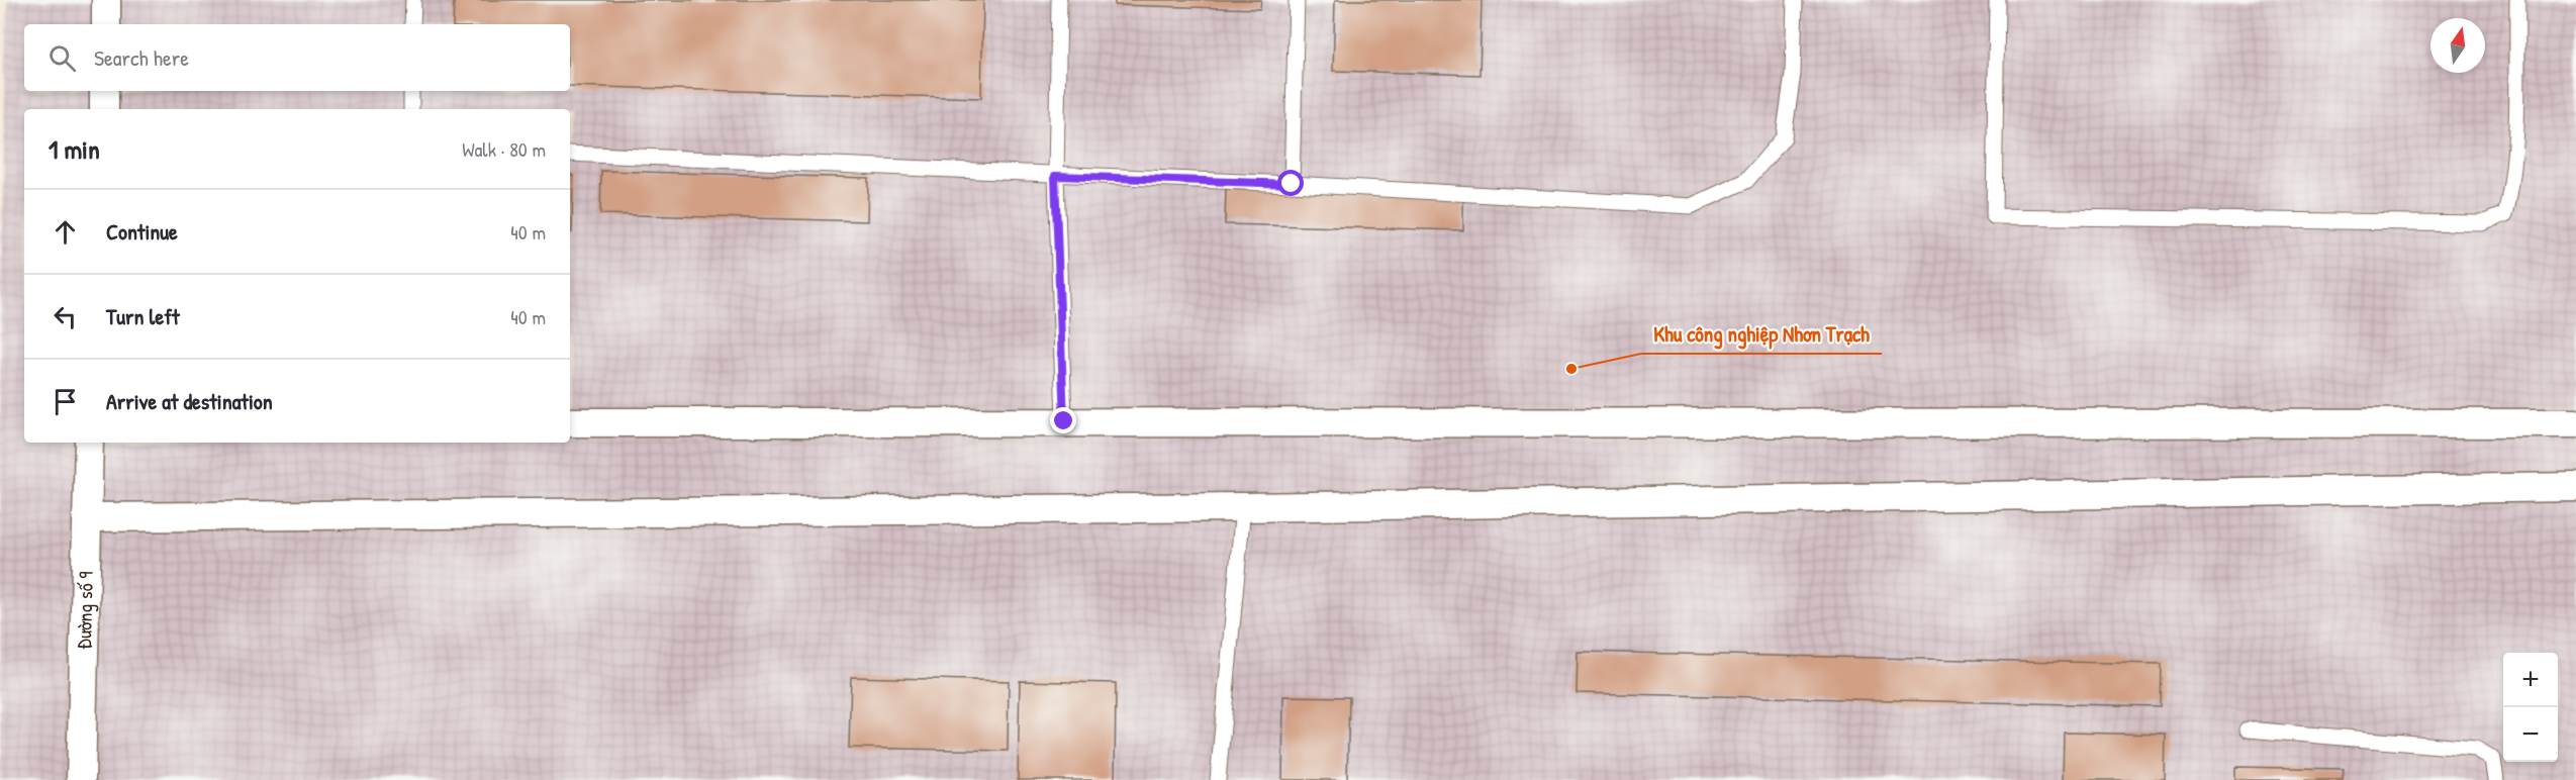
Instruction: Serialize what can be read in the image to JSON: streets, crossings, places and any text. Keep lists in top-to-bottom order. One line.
{"streets":{"street":["Đường số 9"]},"places":["Khu công nghiệp Nhơn Trạch"],"north":"top","page":{"search":"Search here","heading":["1 min","Walk · 80 m"],"list":[["Continue","40 m"],["Turn left","40 m"],"Arrive at destination"],"map_buttons":["+","−"]}}
